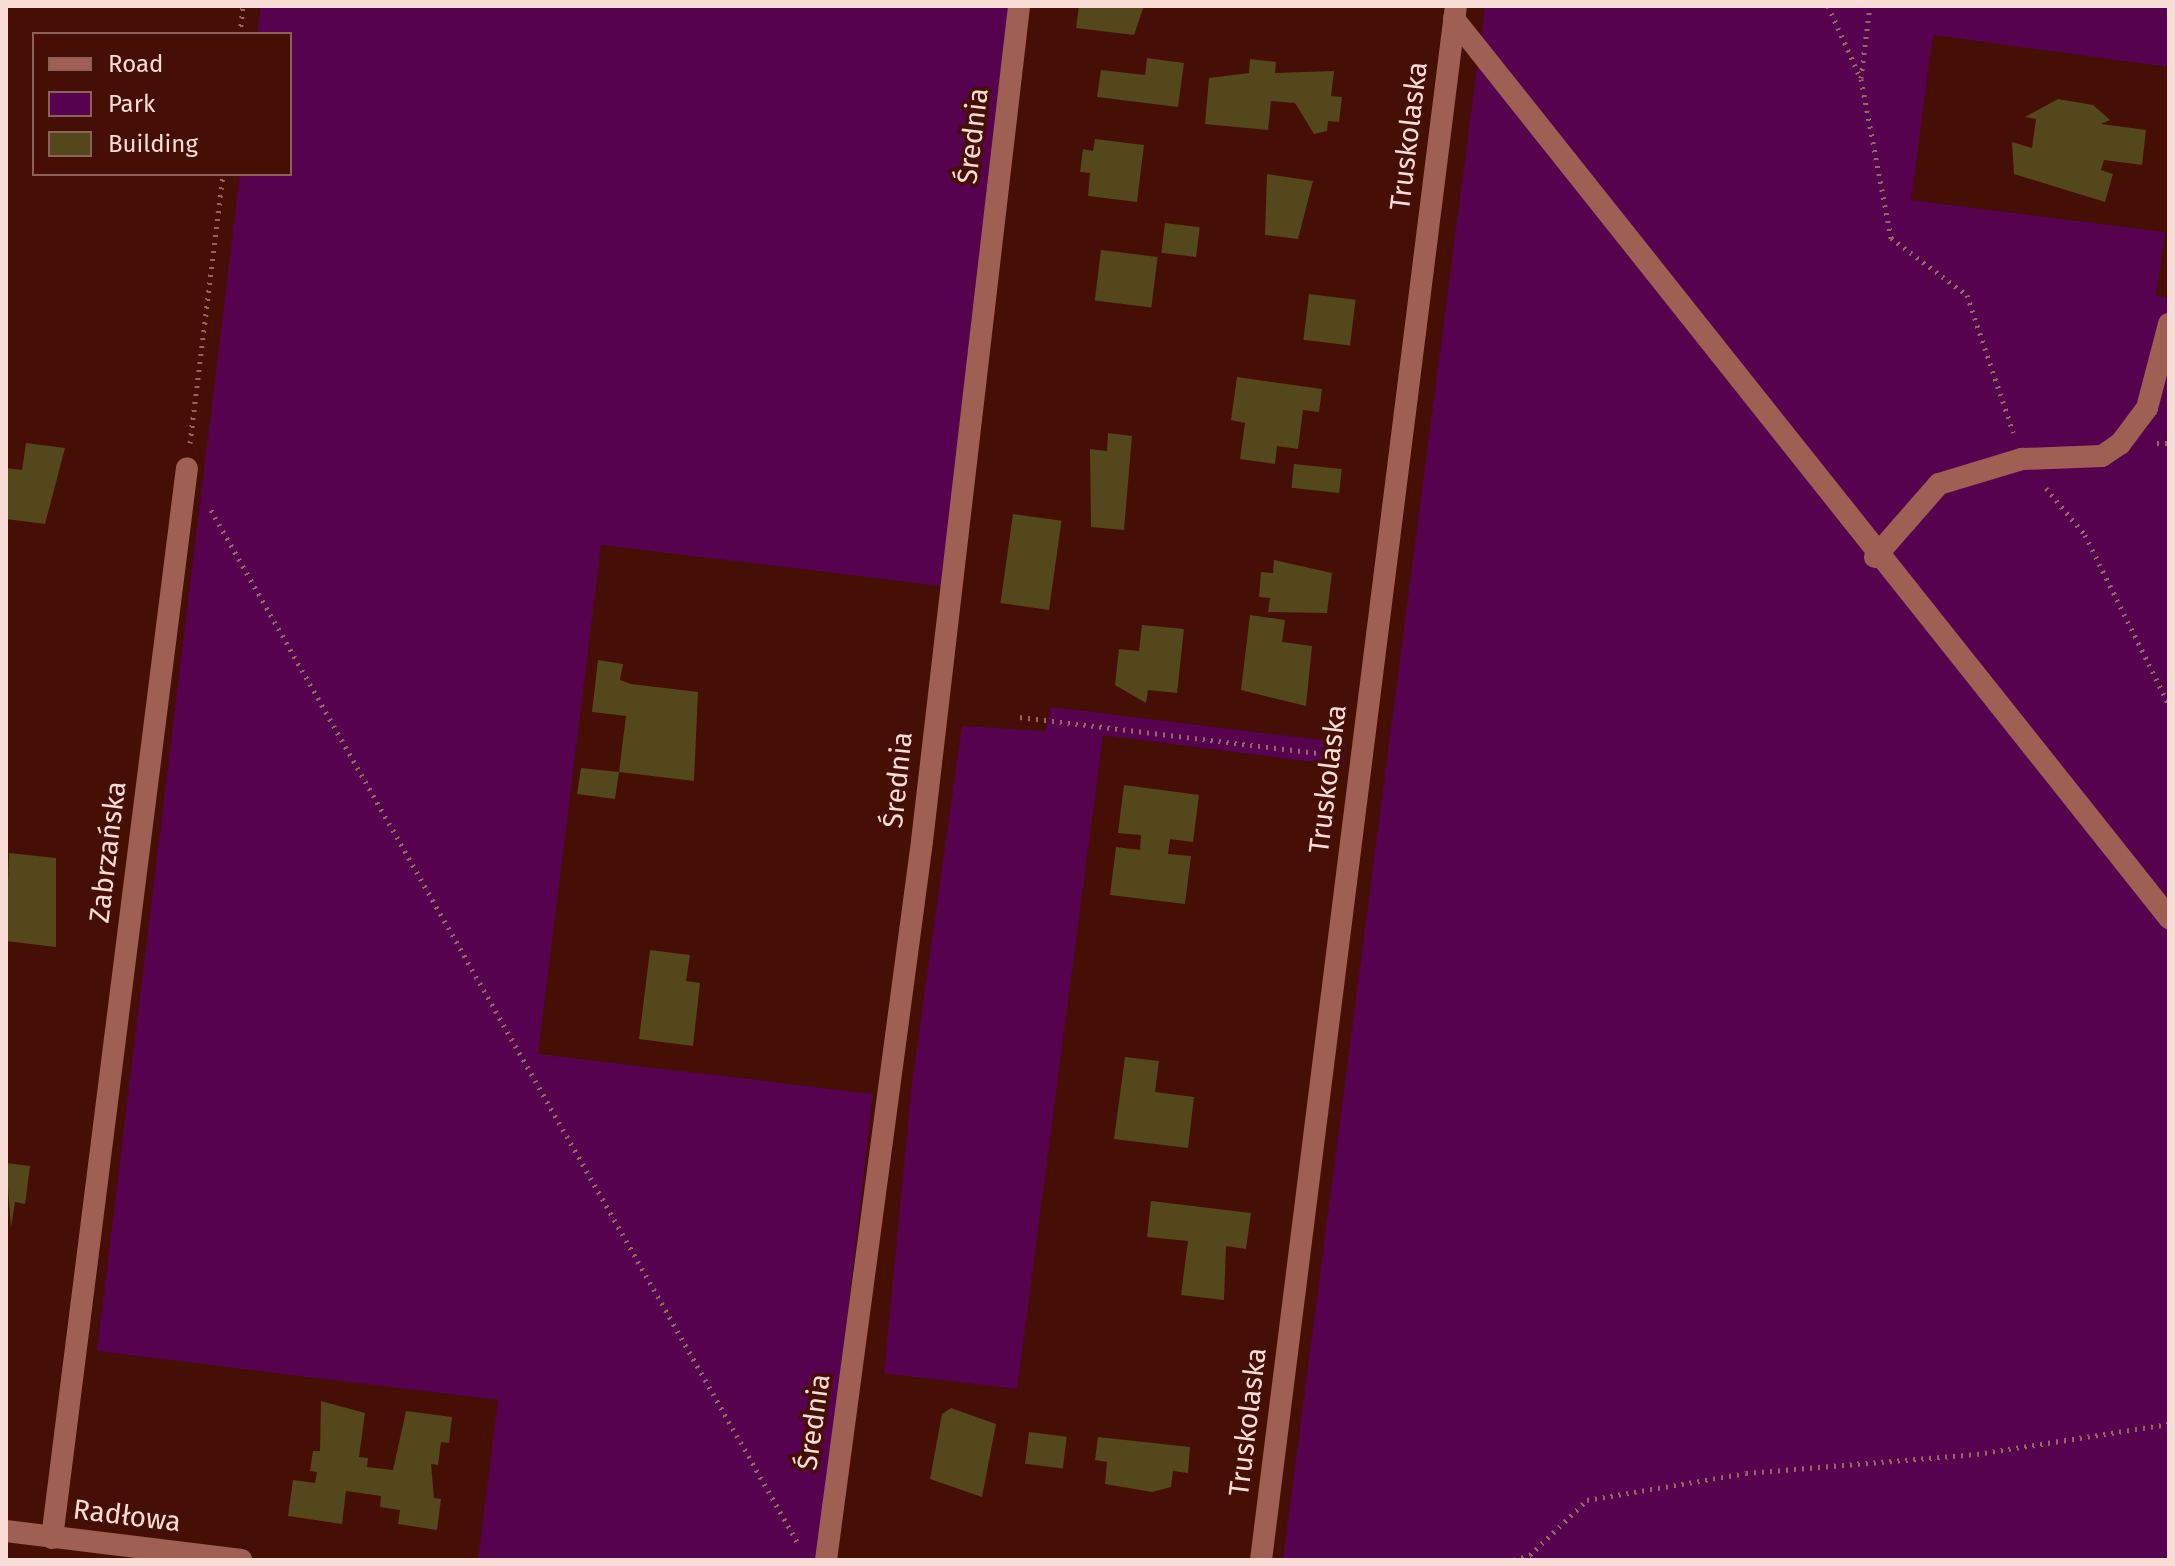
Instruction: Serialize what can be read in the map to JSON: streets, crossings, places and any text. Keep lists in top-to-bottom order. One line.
{"streets":{"street":["Średnia","Truskolaska","Zabrzańska","Radłowa"]},"crossings":[["Zabrzańska","Radłowa"]],"legend":["Road","Park","Building"]}
